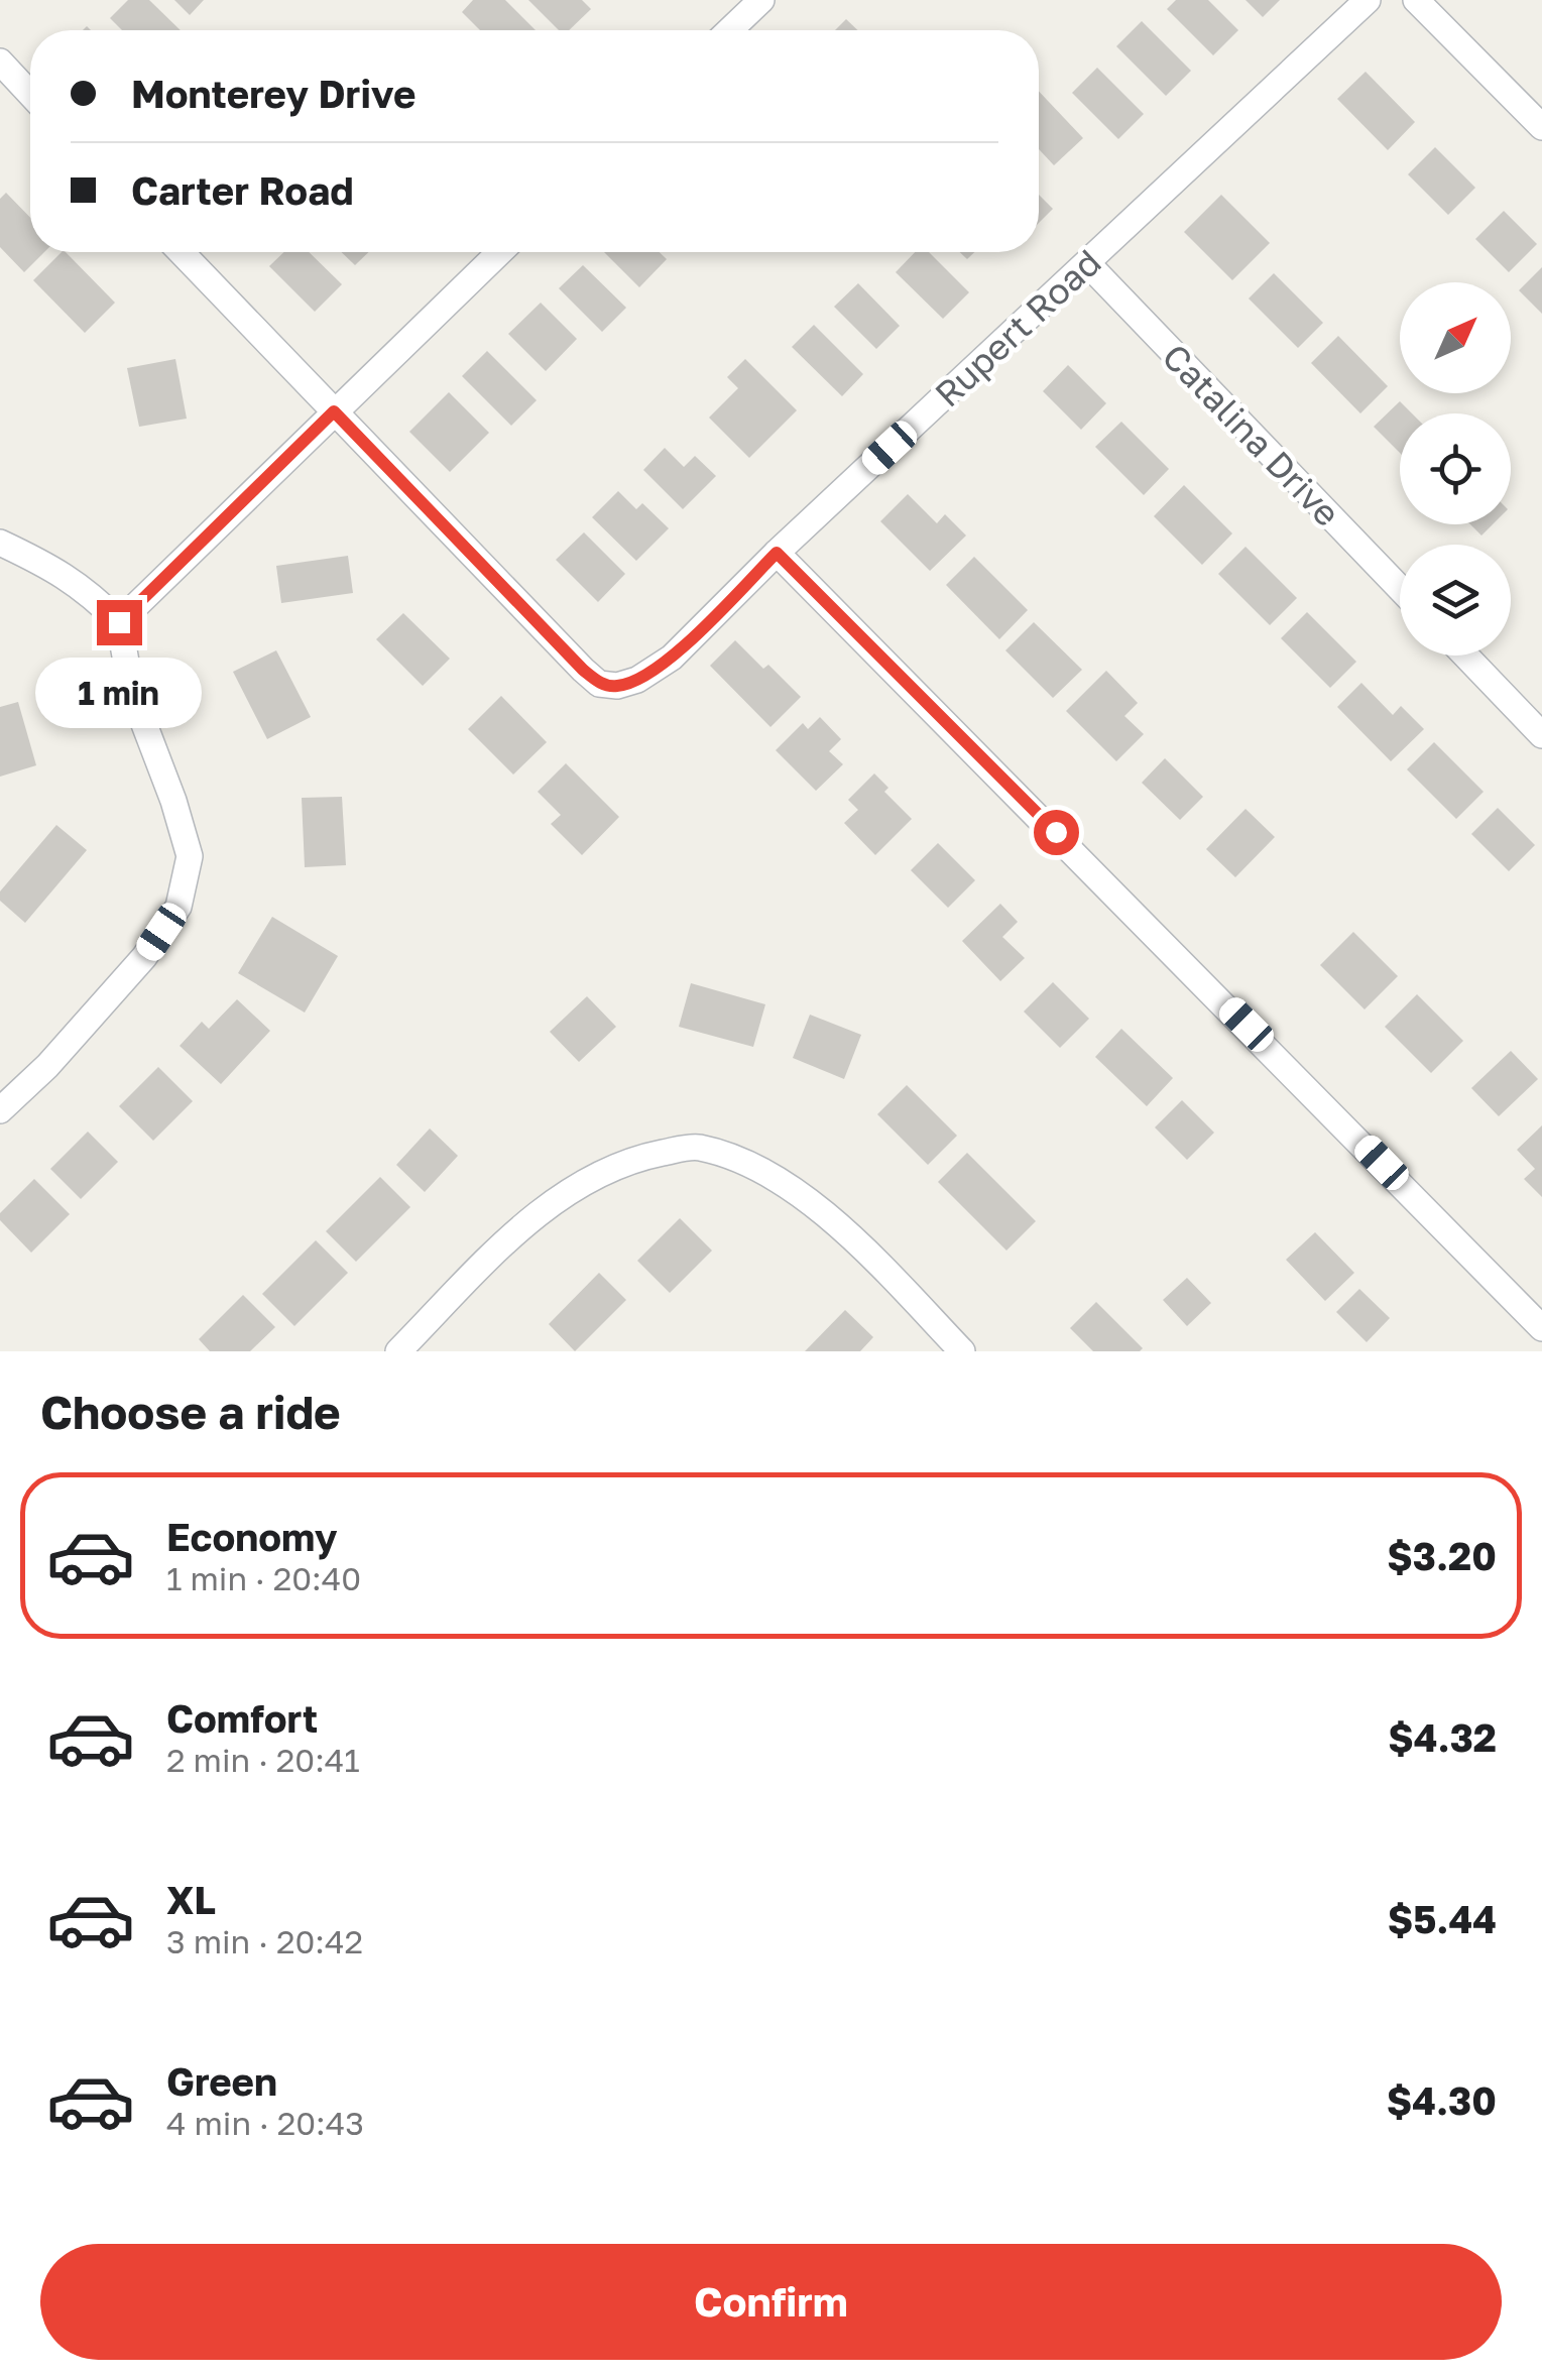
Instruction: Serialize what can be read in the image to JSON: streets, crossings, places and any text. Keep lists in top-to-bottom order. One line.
{"streets":{"street":["Rupert Road","Catalina Drive"]},"crossings":[["Rupert Road","Catalina Drive"]],"north":"top right","page":{"banner":["Monterey Drive","Carter Road"],"bubble":"1 min","heading":"Choose a ride","list":[{"name":"Economy","note":"1 min · 20:40","value":"$3.20"},{"name":"Comfort","note":"2 min · 20:41","value":"$4.32"},{"name":"XL","note":"3 min · 20:42","value":"$5.44"},{"name":"Green","note":"4 min · 20:43","value":"$4.30"}],"buttons":"Confirm"}}
